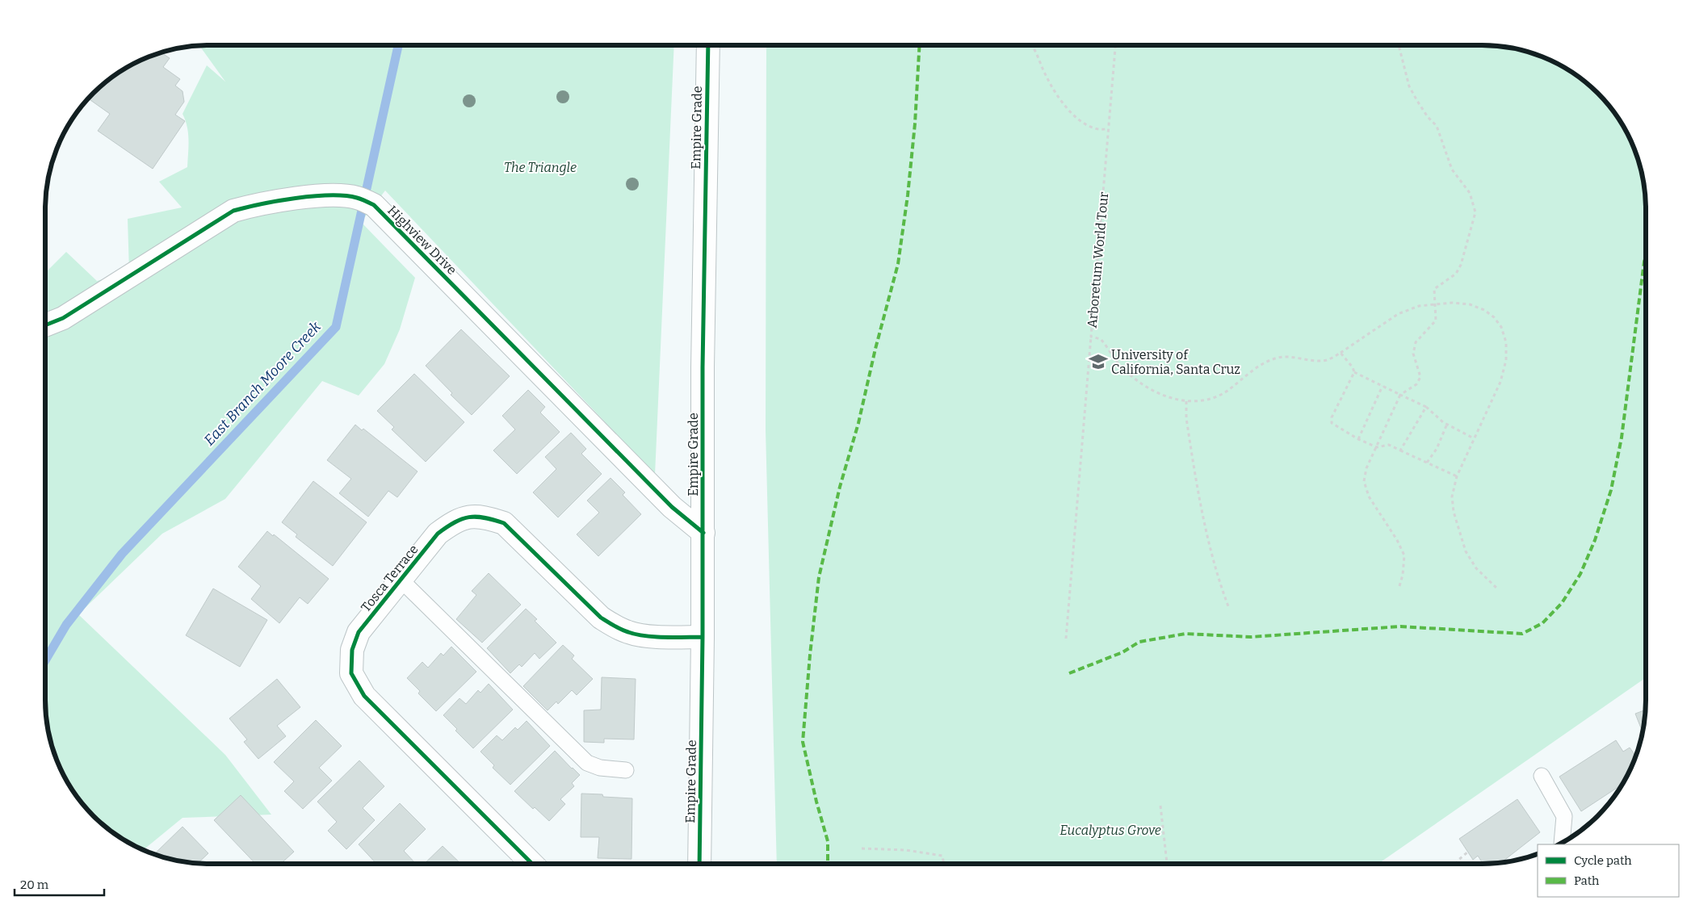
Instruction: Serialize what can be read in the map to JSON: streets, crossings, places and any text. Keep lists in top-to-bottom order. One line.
{"streets":{"street":["Empire Grade","Highview Drive","Tosca Terrace"],"path":["Arboretum World Tour"]},"crossings":[["Empire Grade","Highview Drive"],["Empire Grade","Tosca Terrace"]],"water":["East Branch Moore Creek"],"parks":["The Triangle","Eucalyptus Grove"],"places":{"school or university":["University of California, Santa Cruz"]},"legend":["Cycle path","Path"],"scale_bar":"20 m"}
